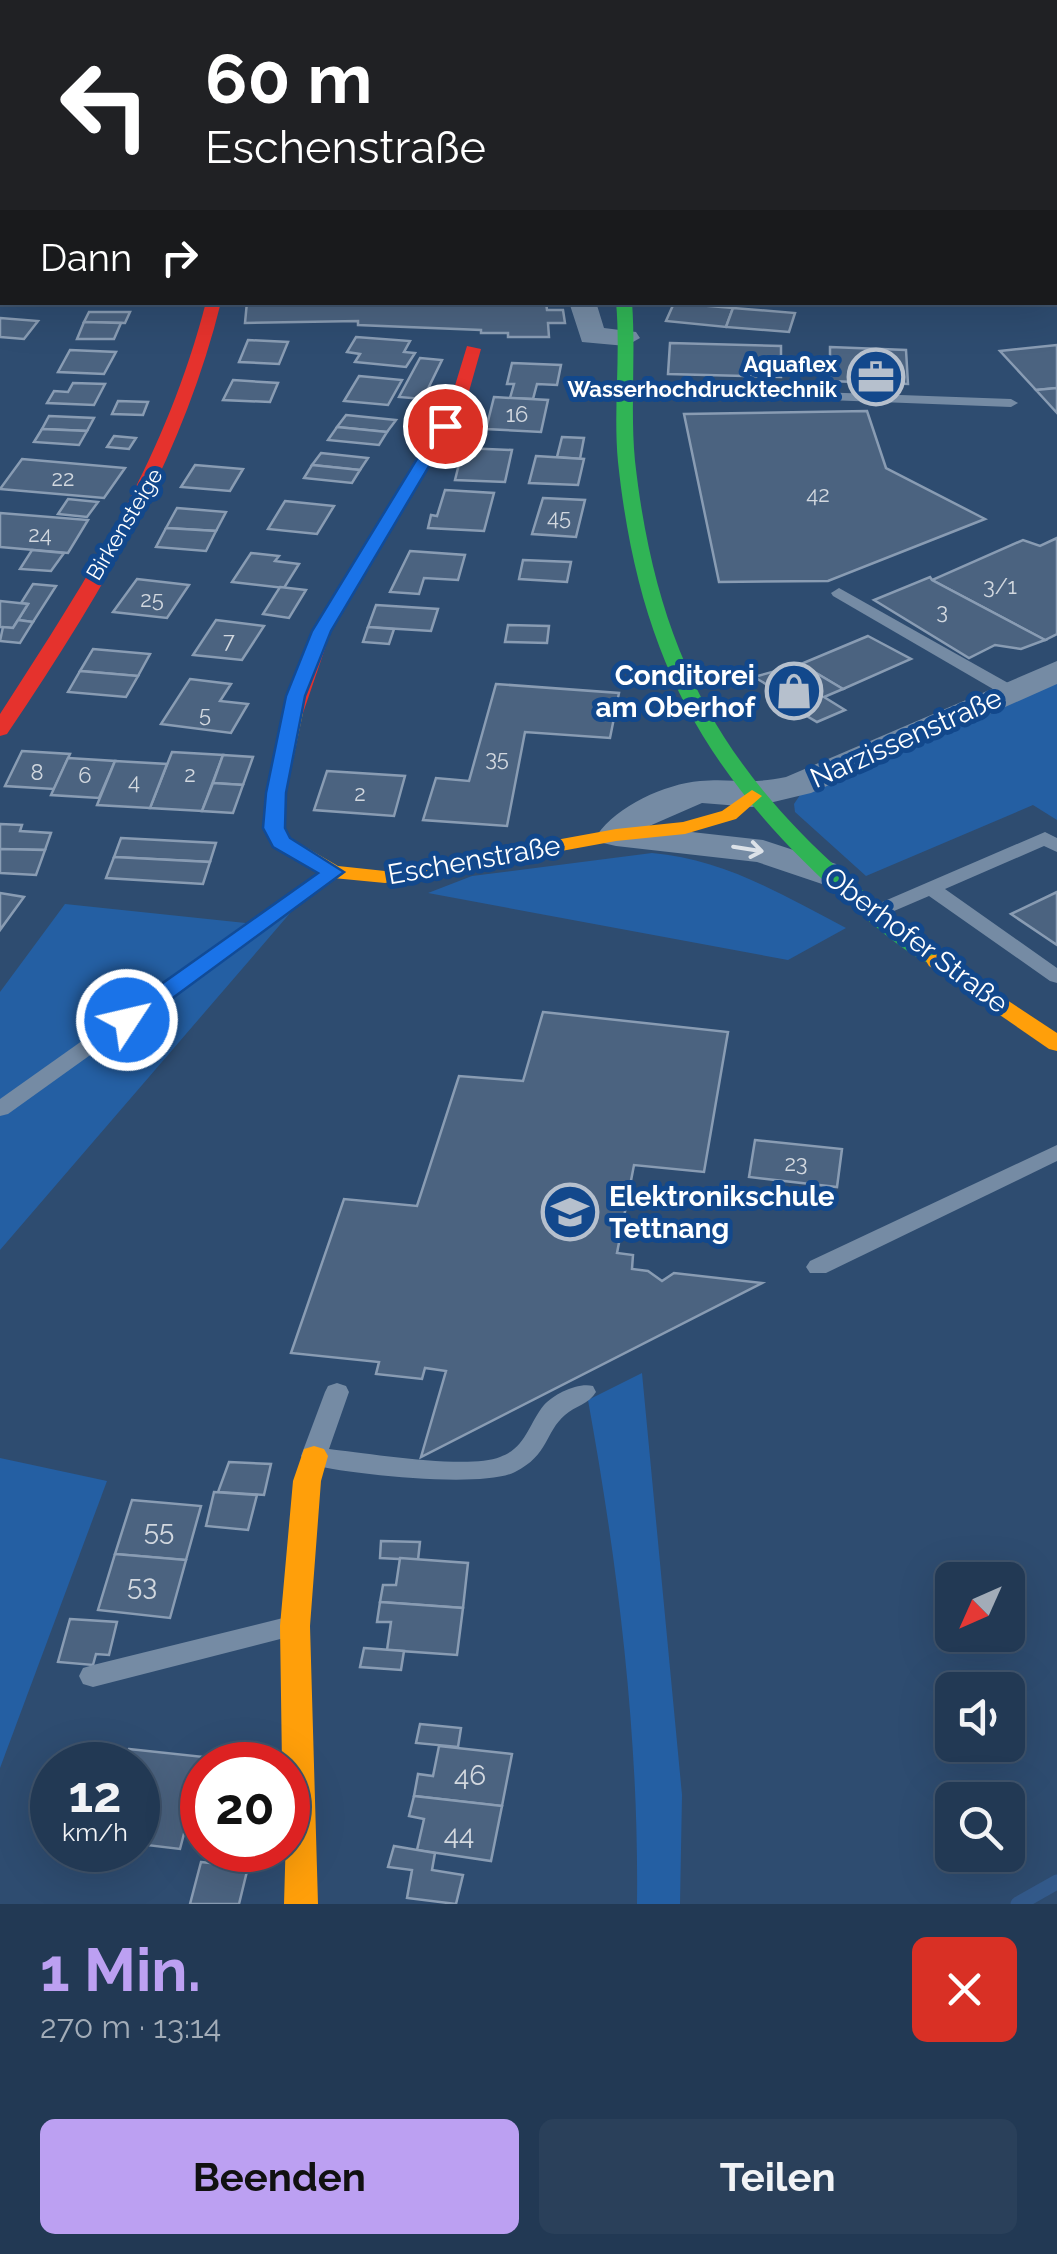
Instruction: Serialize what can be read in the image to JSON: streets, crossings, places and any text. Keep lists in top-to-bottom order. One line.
{"streets":{"street":["Birkensteige","Narzissenstraße","Eschenstraße","Oberhofer Straße"]},"crossings":[["Narzissenstraße","Eschenstraße"],["Narzissenstraße","Oberhofer Straße"],["Eschenstraße","Oberhofer Straße"]],"places":{"office":["Aquaflex Wasserhochdrucktechnik"],"shop":["Conditorei am Oberhof"],"school or university":["Elektronikschule Tettnang"]},"house_numbers":["16","22","42","45","24","3/1","25","3","7","5","35","8","2","6","4","2","23","55","53","46","44"],"north":"bottom left","page":{"turn":["60 m","Eschenstraße"],"then":"Dann","speed":"12 km/h","limit":"20","heading":["1 Min.","270 m · 13:14"],"buttons":["Beenden","Teilen"]}}
